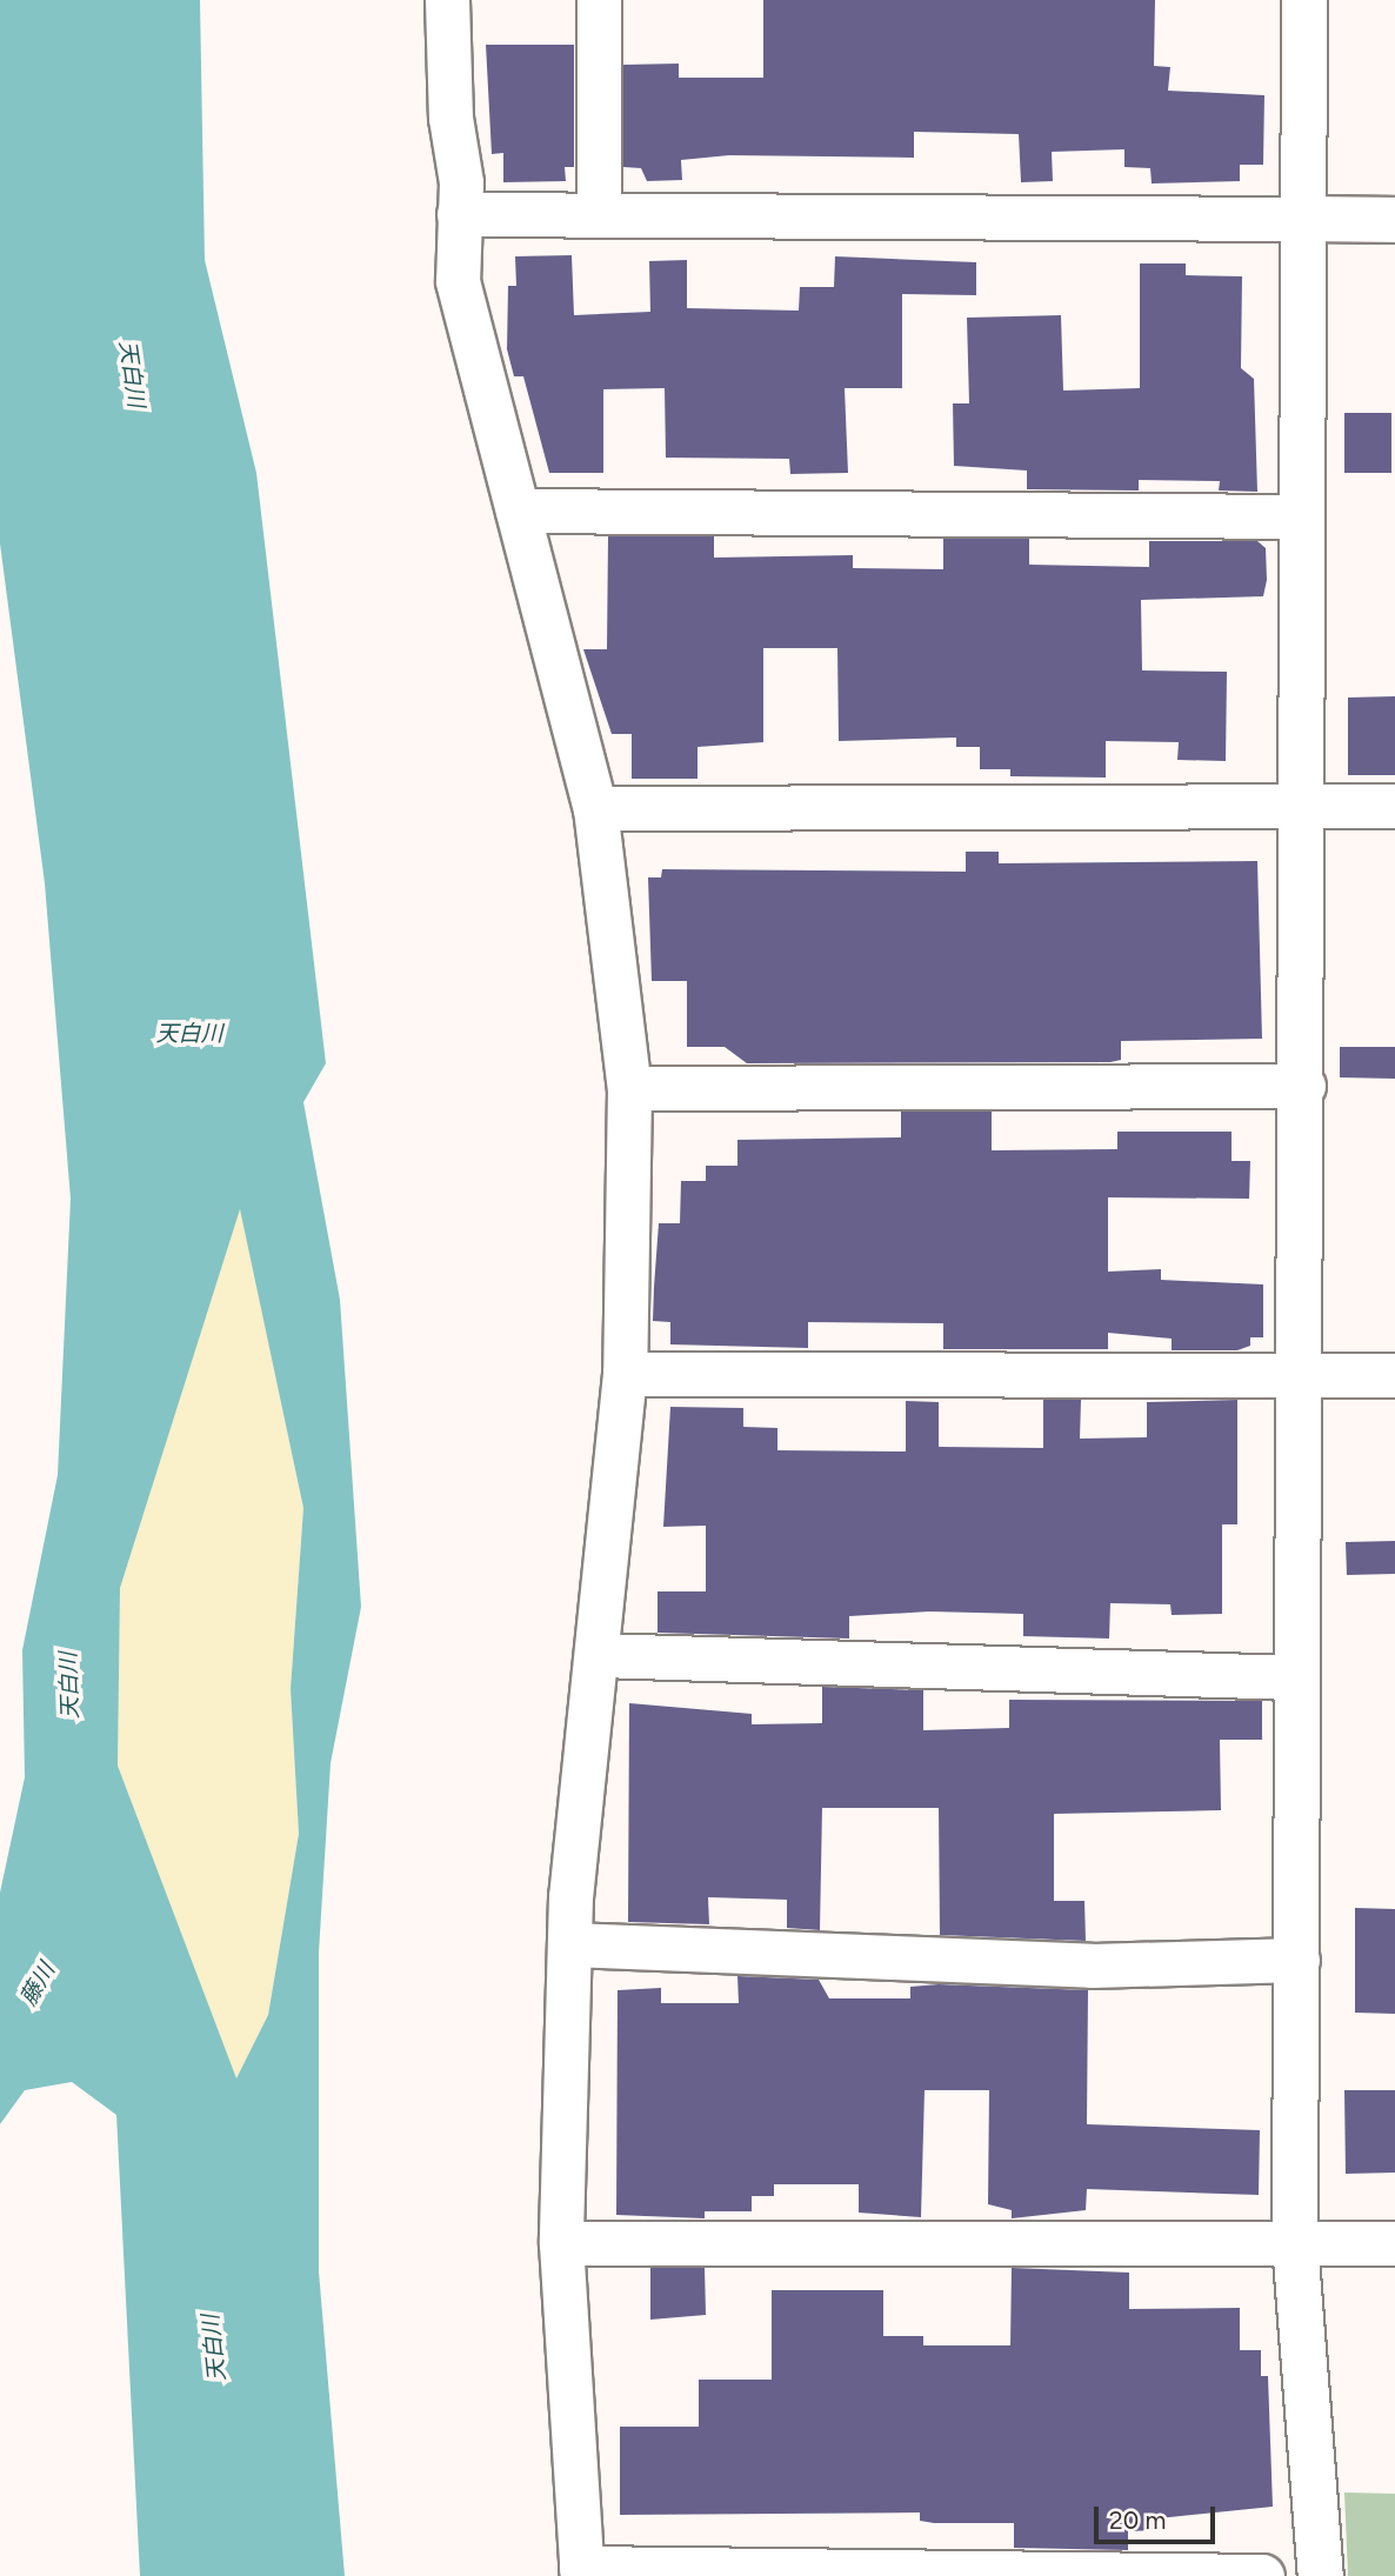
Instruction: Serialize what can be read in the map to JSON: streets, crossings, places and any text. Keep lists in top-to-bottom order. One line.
{"water":["天白川","藤川"],"scale_bar":"20 m"}
